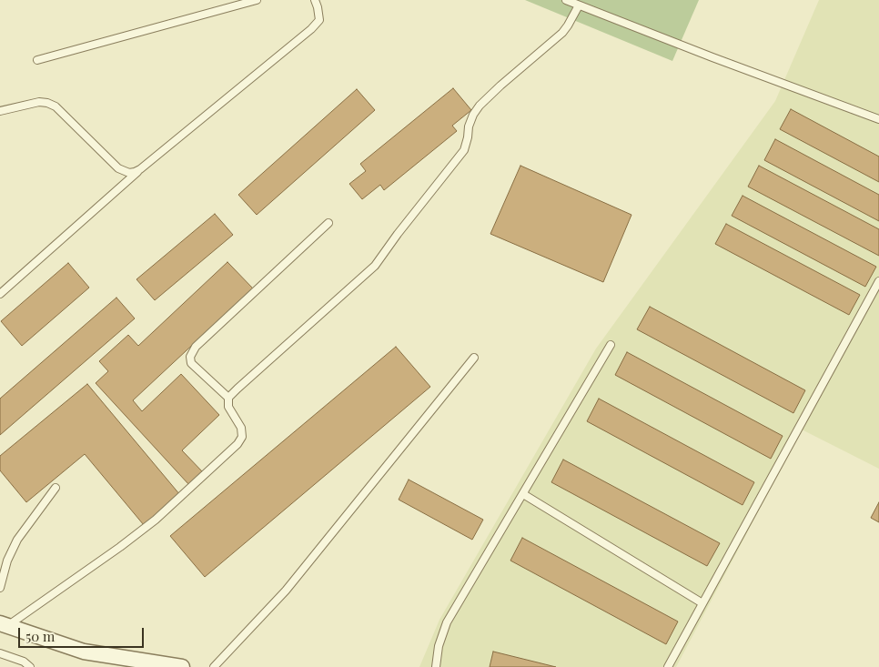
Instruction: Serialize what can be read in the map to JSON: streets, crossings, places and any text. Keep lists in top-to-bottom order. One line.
{"scale_bar":"50 m"}
